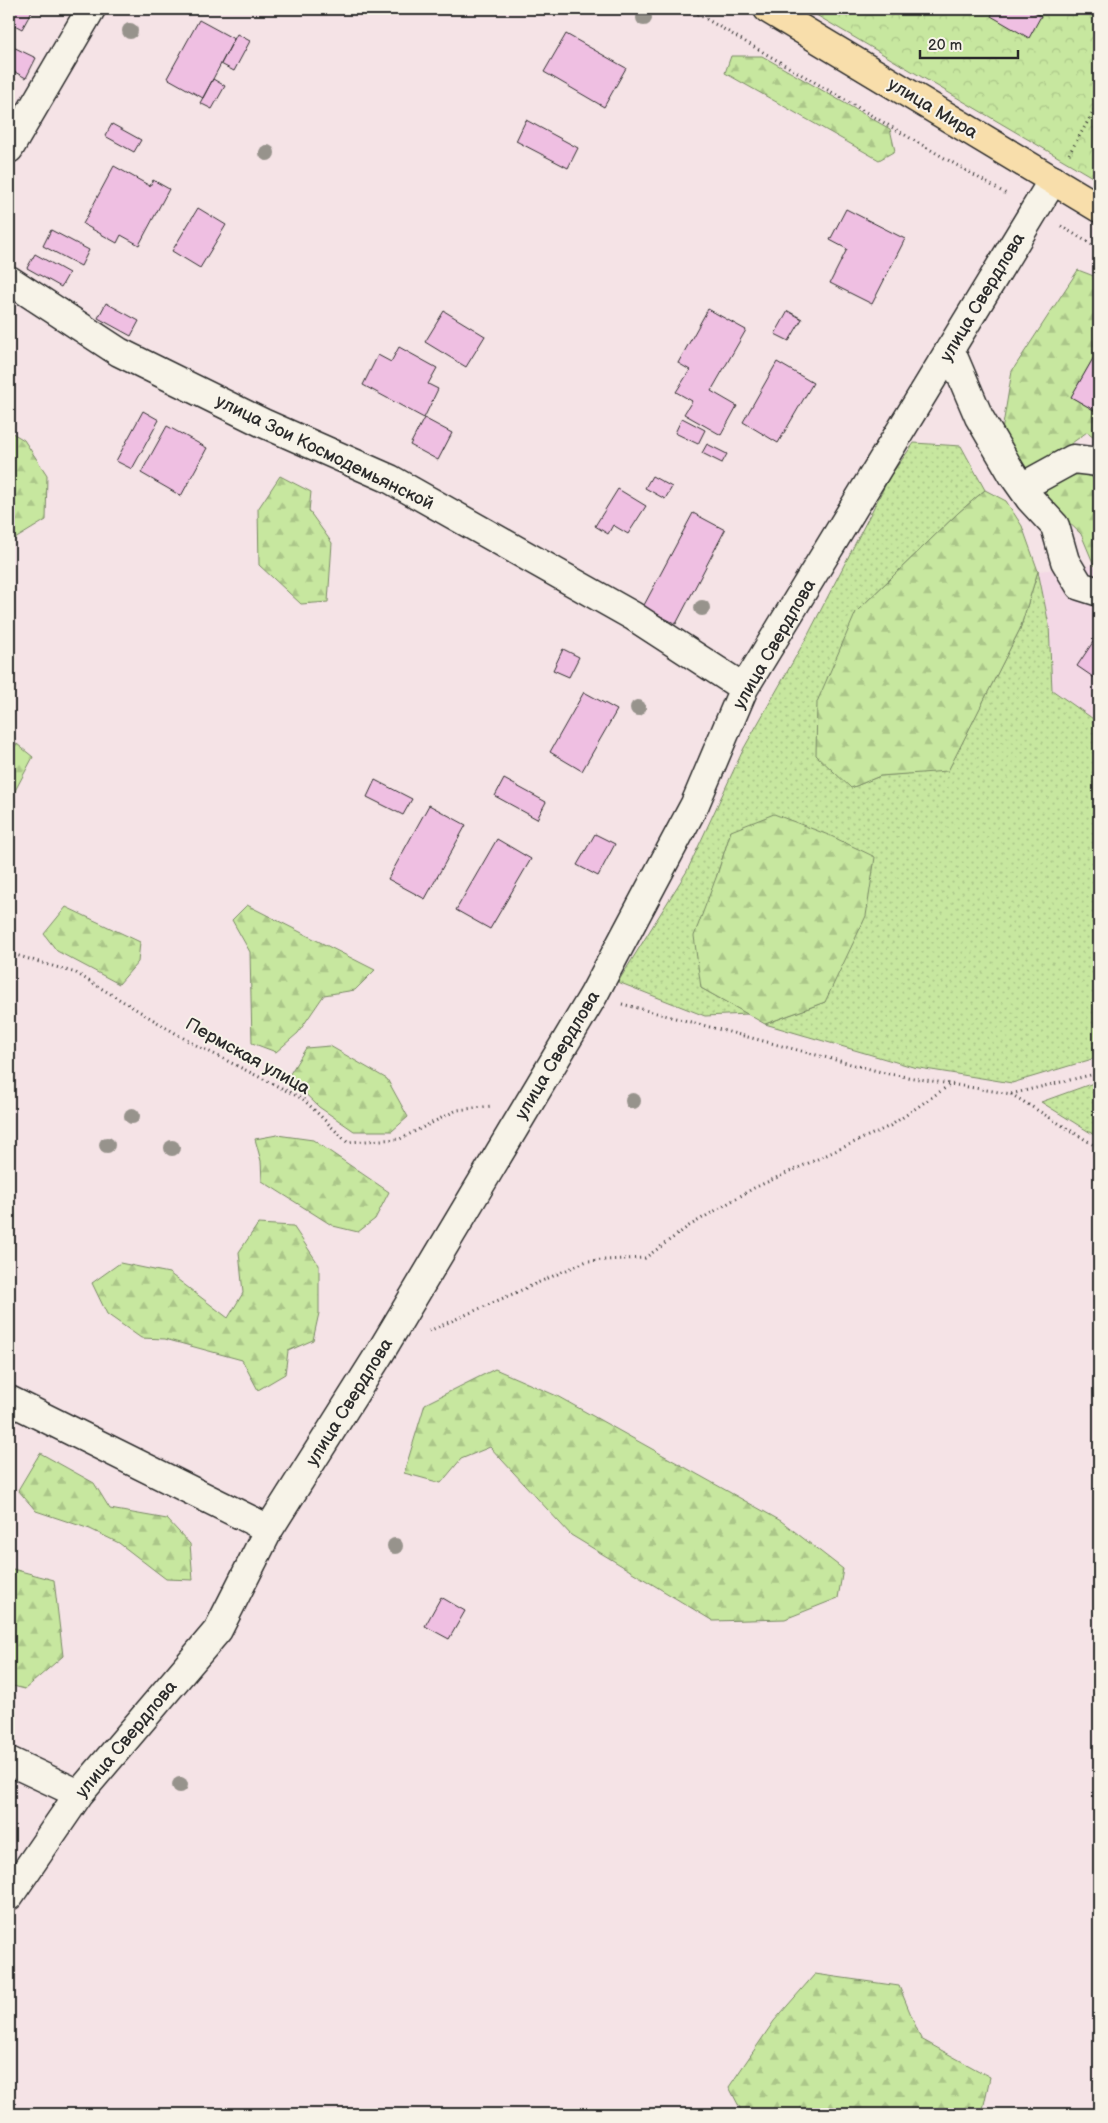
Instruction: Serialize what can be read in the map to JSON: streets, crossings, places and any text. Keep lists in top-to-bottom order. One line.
{"streets":{"highway":["улица Мира"],"street":["улица Свердлова","улица Зои Космодемьянской"],"path":["Пермская улица"]},"crossings":[["улица Мира","улица Свердлова"],["улица Свердлова","улица Зои Космодемьянской"],["улица Свердлова","Пермская улица"]],"scale_bar":"20 m"}
